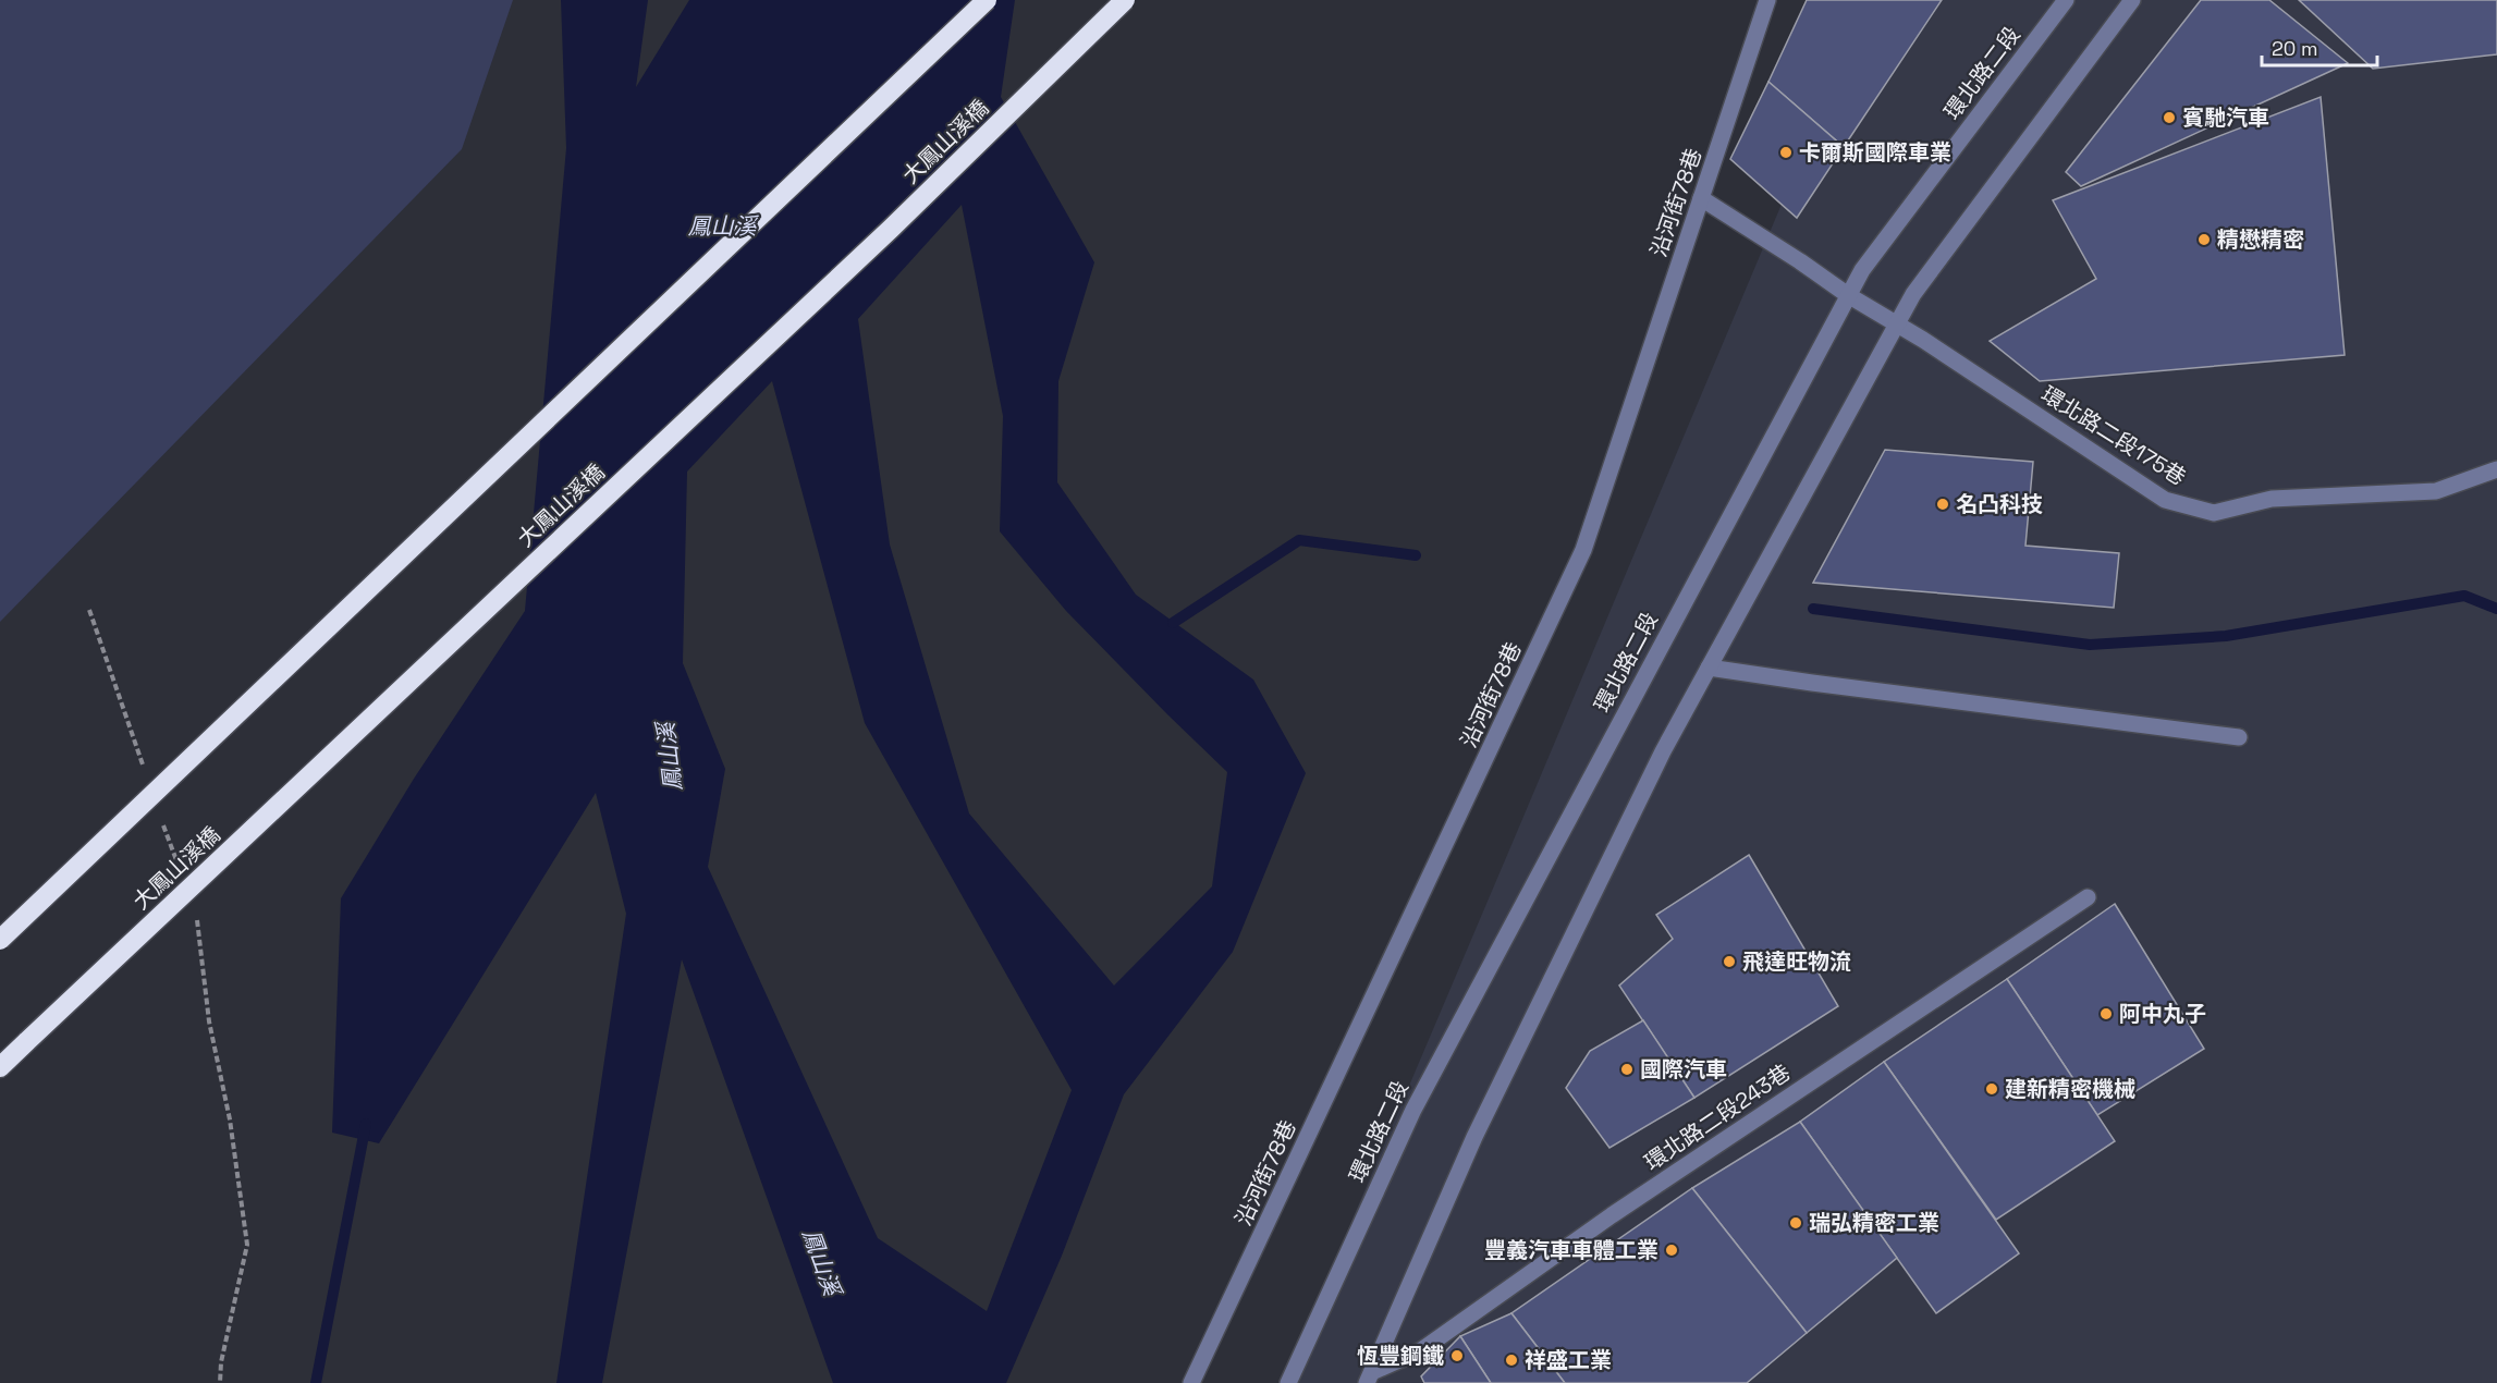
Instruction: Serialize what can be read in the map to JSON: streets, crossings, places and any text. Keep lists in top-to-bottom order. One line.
{"streets":{"highway":["大鳳山溪橋"],"street":["環北路二段","沿河街78巷","環北路二段175巷","環北路二段243巷"]},"crossings":[["環北路二段","環北路二段175巷"],["沿河街78巷","環北路二段175巷"]],"water":["鳳山溪"],"places":["賓馳汽車","卡爾斯國際車業","精懋精密","名凸科技","飛達旺物流","阿中丸子","國際汽車","建新精密機械","瑞弘精密工業","豐義汽車車體工業","恆豐鋼鐵","祥盛工業"],"scale_bar":"20 m"}
